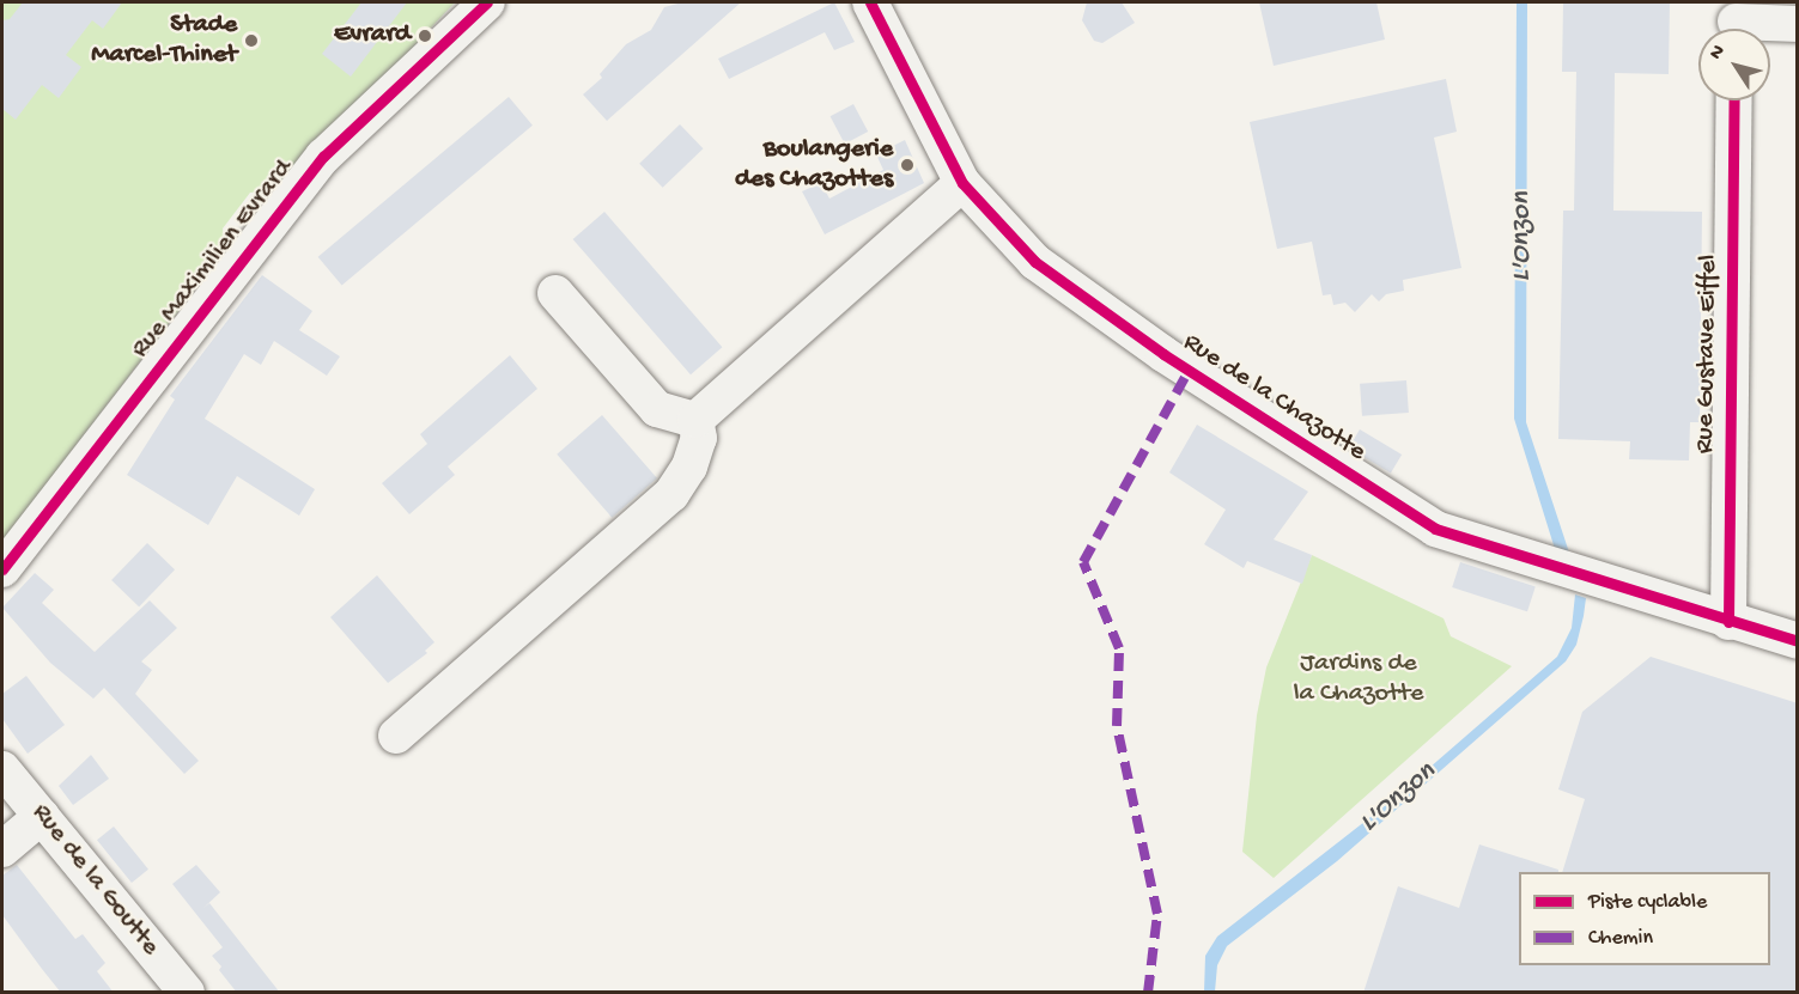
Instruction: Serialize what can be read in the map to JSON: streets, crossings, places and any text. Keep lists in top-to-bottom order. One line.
{"streets":{"street":["Rue Maximilien Evrard","Rue Gustave Eiffel","Rue de la Chazotte","Rue de la Goutte"]},"crossings":[["Rue Gustave Eiffel","Rue de la Chazotte"]],"water":["L'Onzon"],"parks":["Jardins de la Chazotte"],"places":["Evrard","Stade Marcel-Thinet","Boulangerie des Chazottes"],"legend":["Piste cyclable","Chemin"],"north":"top left"}
